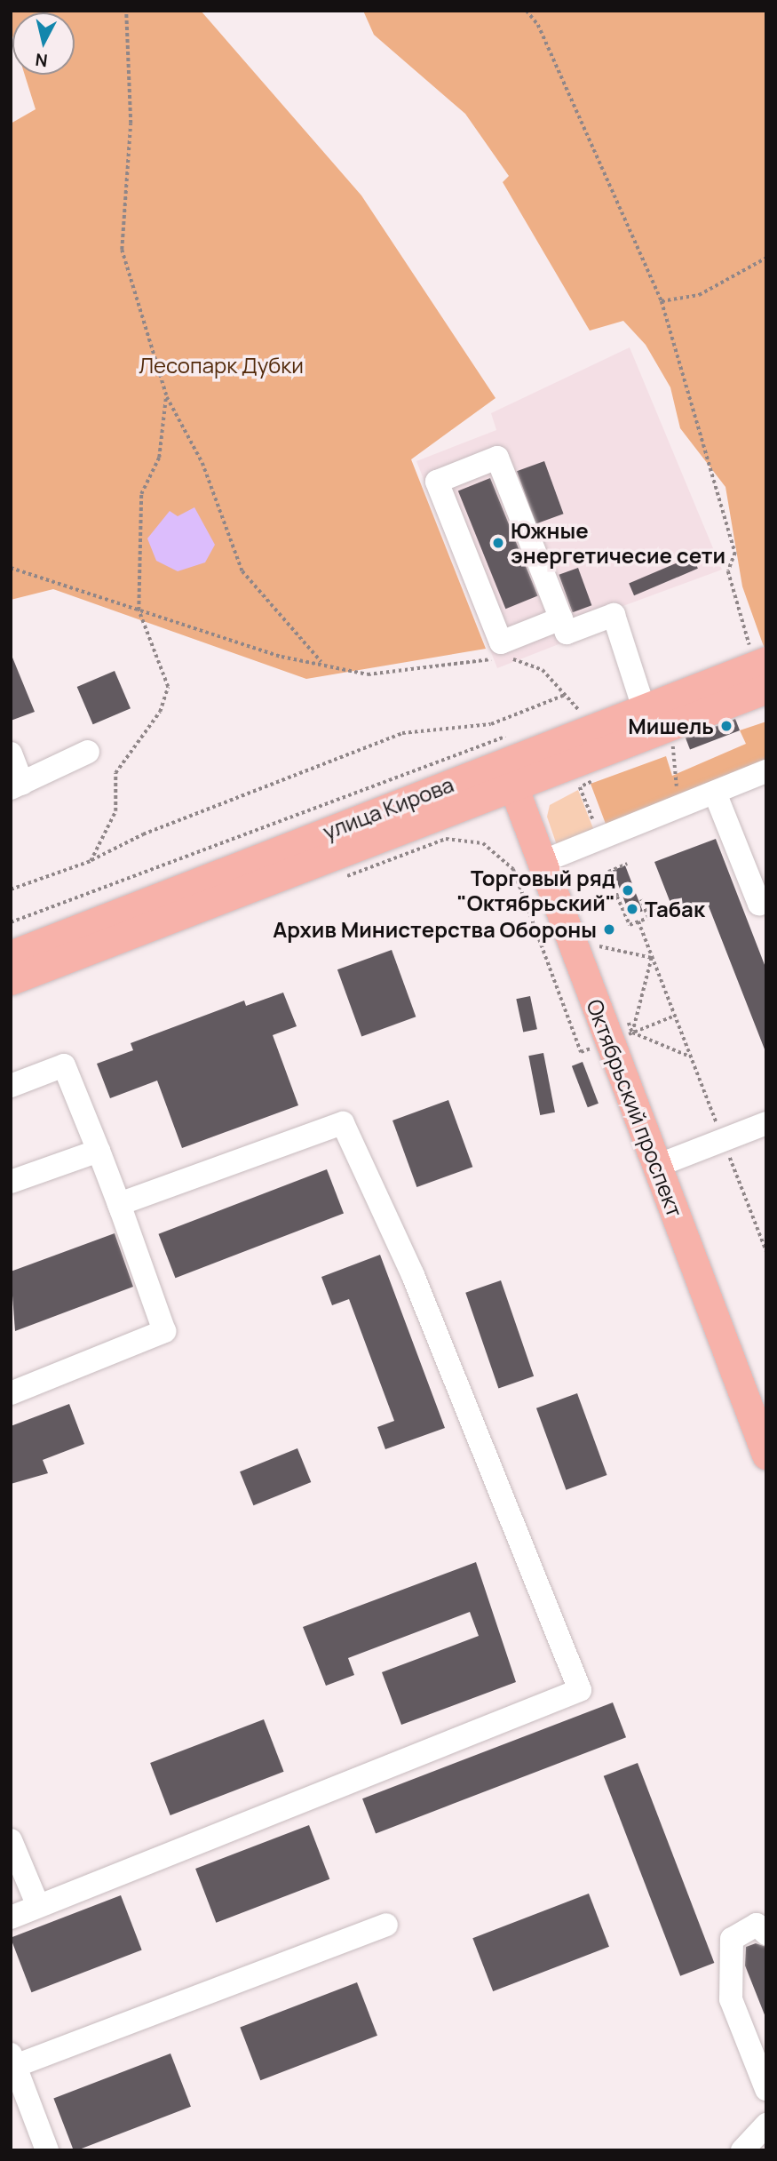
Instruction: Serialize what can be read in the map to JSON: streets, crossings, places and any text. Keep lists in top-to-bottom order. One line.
{"streets":{"main road":["улица Кирова","Октябрьский проспект"]},"crossings":[["улица Кирова","Октябрьский проспект"]],"parks":["Лесопарк Дубки"],"places":["Южные энергетичесие сети","Мишель","Торговый ряд \"Октябрьский\"","Табак","Архив Министерства Обороны"],"north":"bottom"}
